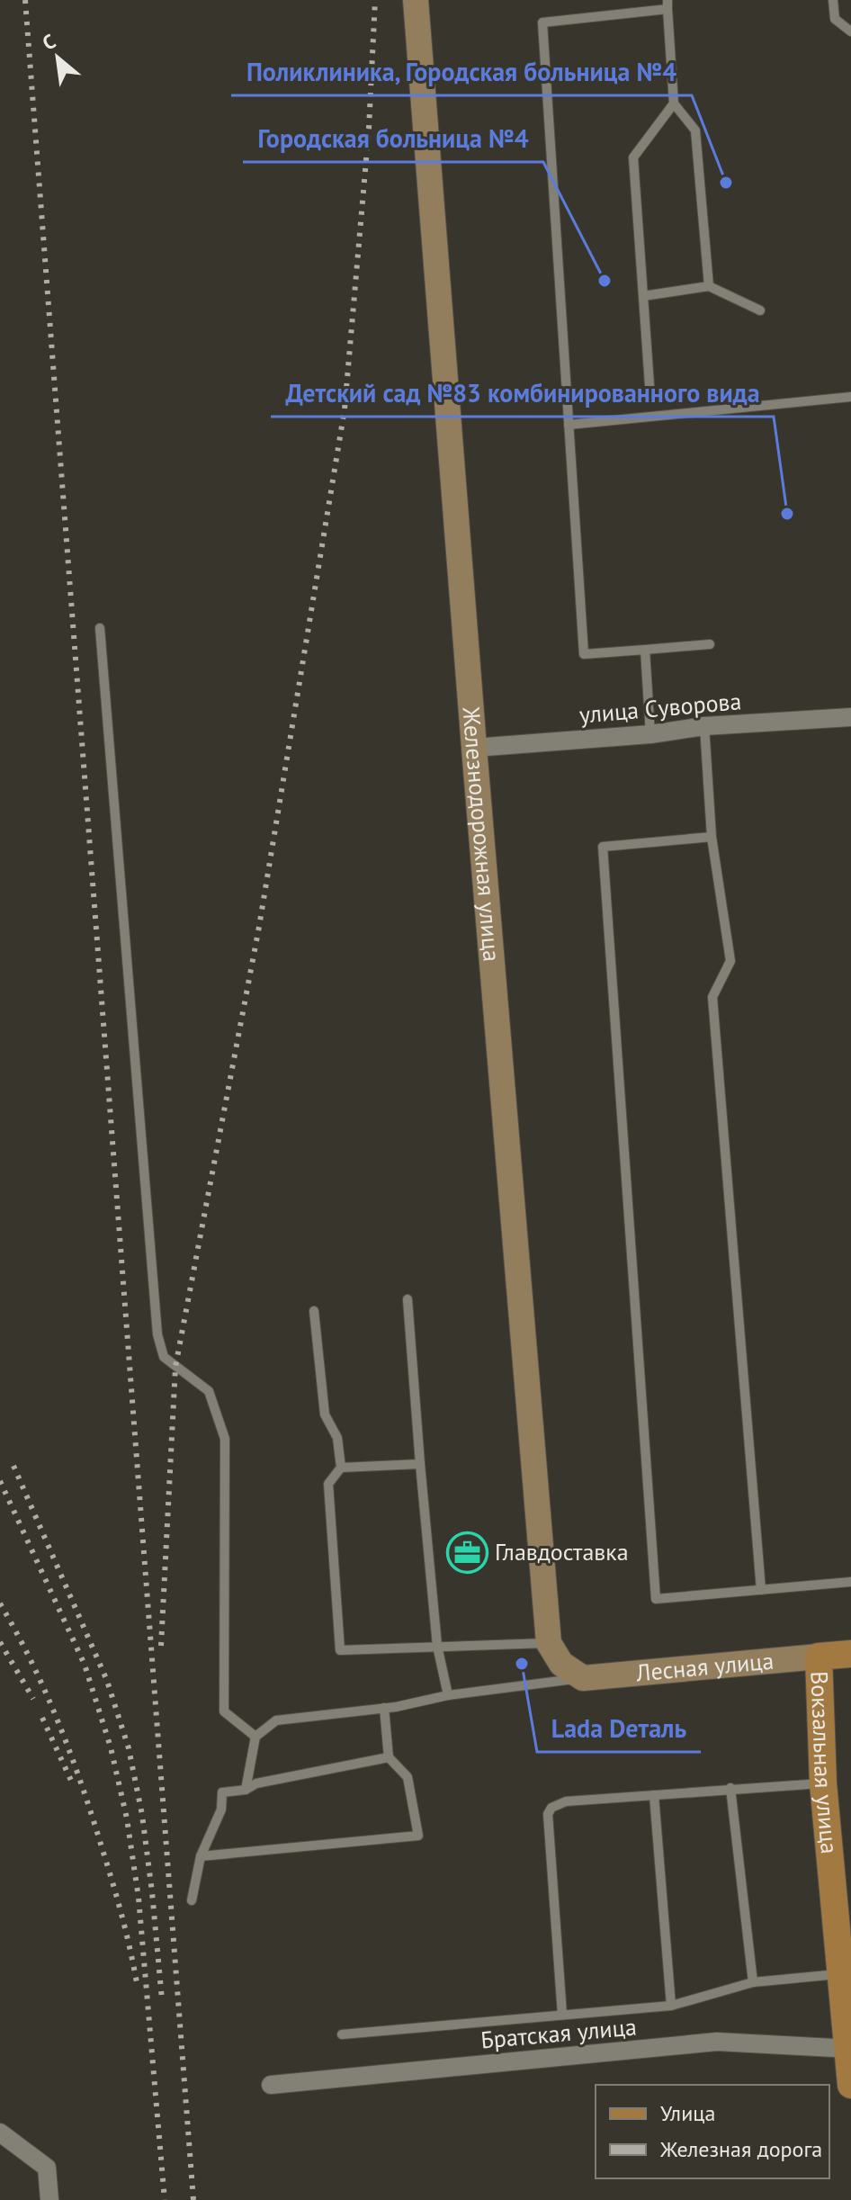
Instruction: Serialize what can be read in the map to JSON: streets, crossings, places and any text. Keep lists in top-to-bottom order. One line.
{"streets":{"main road":["Железнодорожная улица","Лесная улица","Вокзальная улица"],"street":["улица Суворова","Братская улица"]},"crossings":[["улица Суворова","Железнодорожная улица"],["Железнодорожная улица","Лесная улица"],["Лесная улица","Вокзальная улица"],["Вокзальная улица","Братская улица"]],"places":{"other":["Поликлиника, Городская больница №4","Городская больница №4","Детский сад №83 комбинированного вида","Lada Dеталь"],"office":["Главдоставка"]},"legend":["Улица","Железная дорога"],"north":"top left"}
